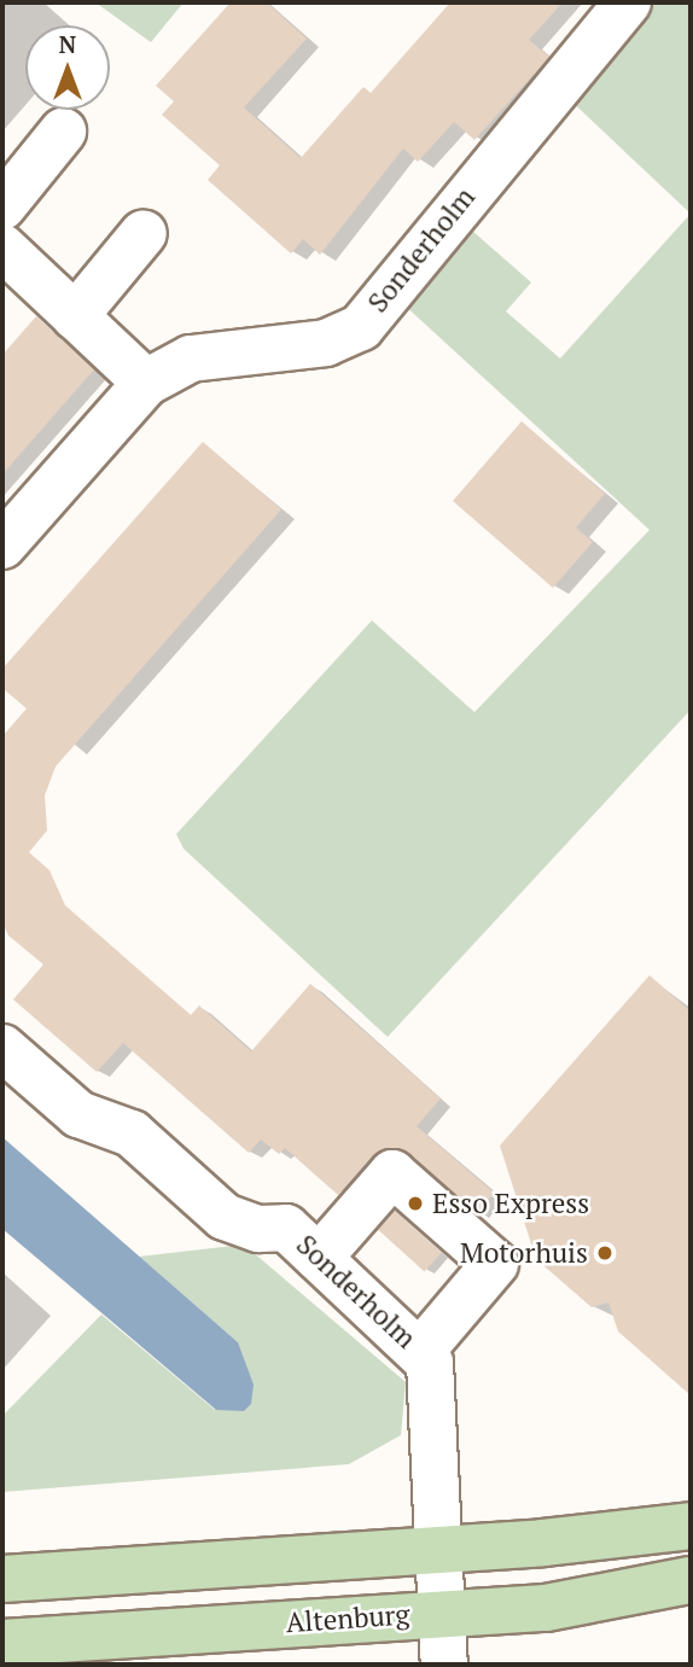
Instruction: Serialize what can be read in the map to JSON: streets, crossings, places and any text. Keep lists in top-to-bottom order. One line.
{"streets":{"main road":["Altenburg"],"street":["Sonderholm"]},"crossings":[["Sonderholm","Altenburg"]],"places":["Esso Express","Motorhuis"],"north":"top"}
